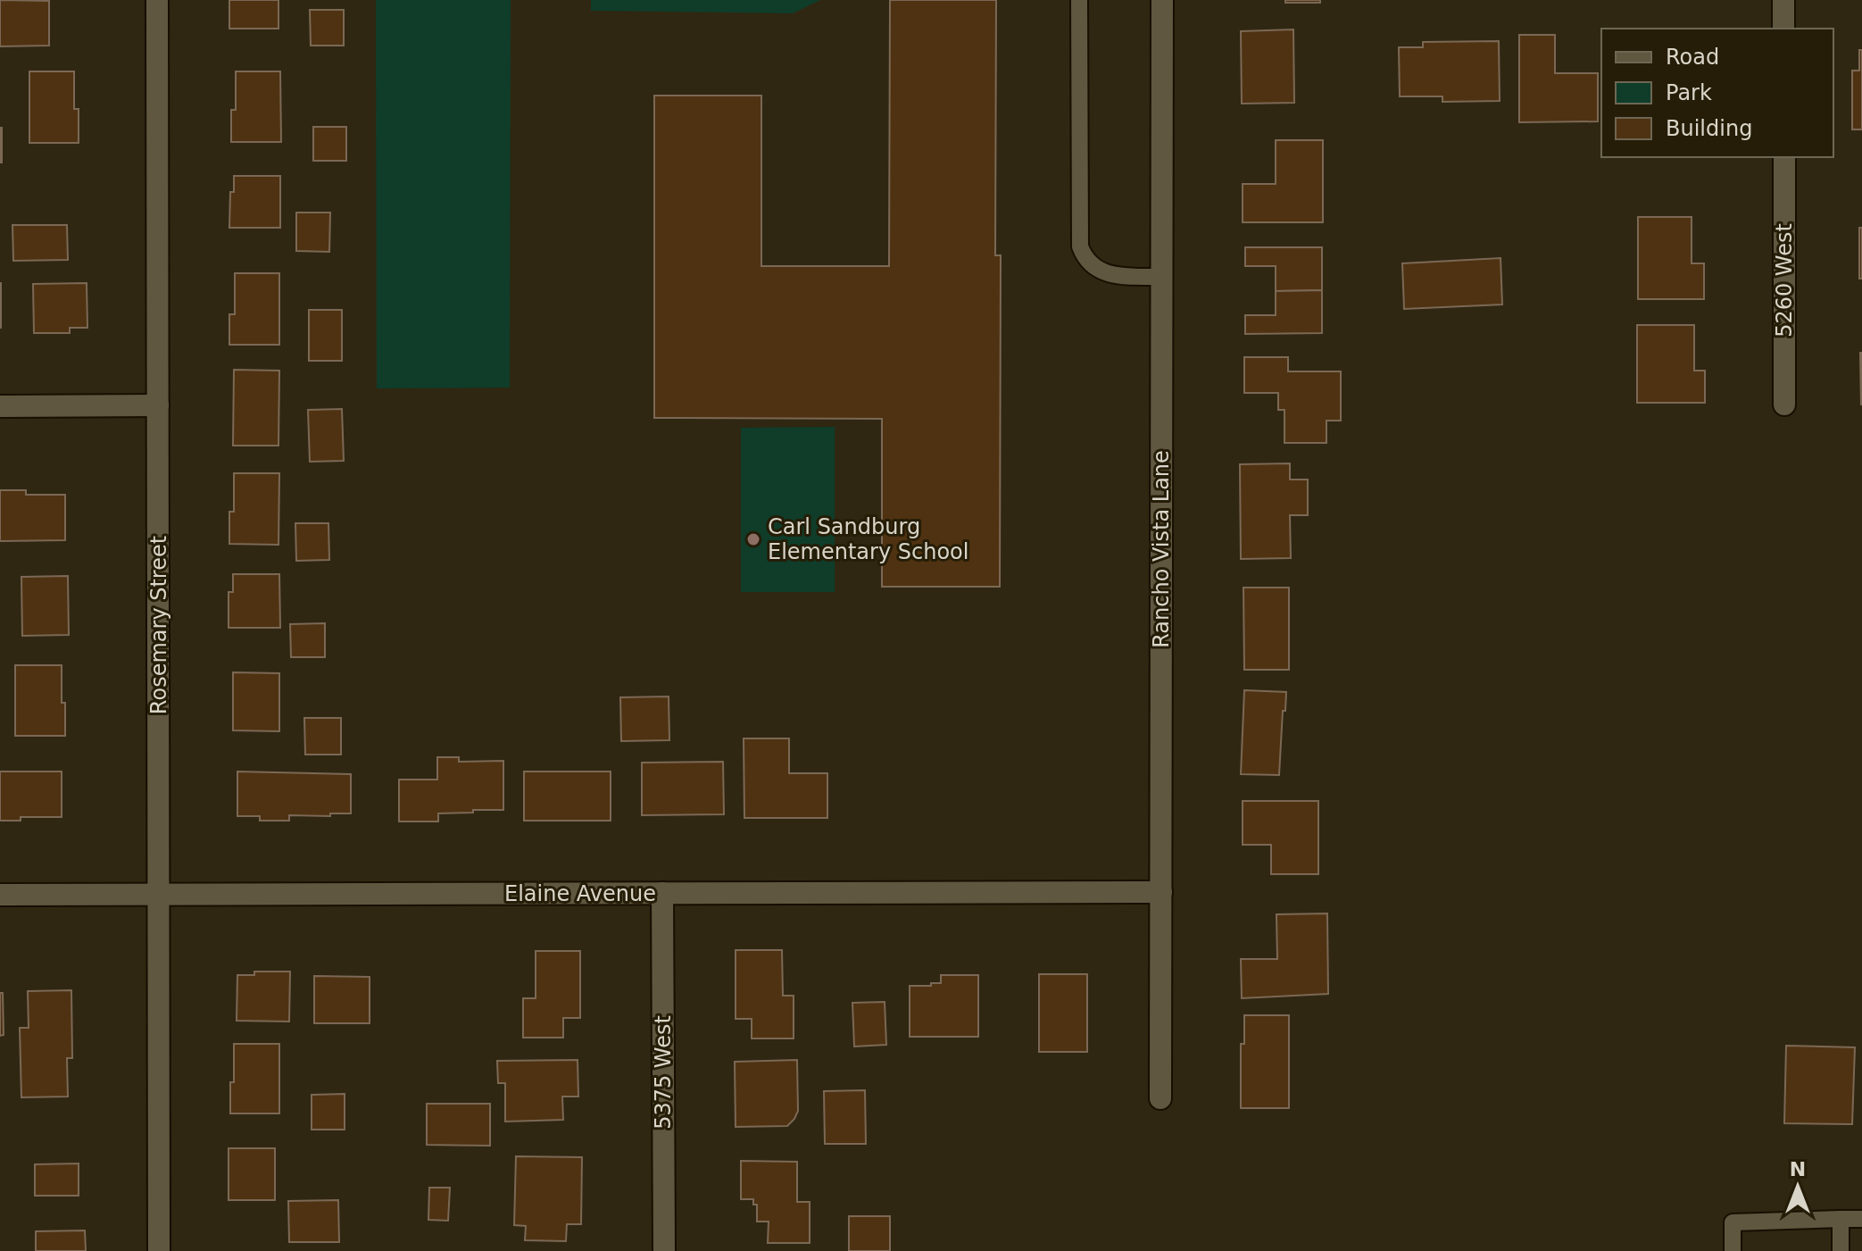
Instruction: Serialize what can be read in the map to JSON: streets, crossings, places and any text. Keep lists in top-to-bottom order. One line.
{"streets":{"street":["5260 West","Rancho Vista Lane","Rosemary Street","Elaine Avenue","5375 West"]},"crossings":[["Rancho Vista Lane","Elaine Avenue"],["Rosemary Street","Elaine Avenue"],["Elaine Avenue","5375 West"]],"places":["Carl Sandburg Elementary School"],"legend":["Road","Park","Building"],"north":"top"}
